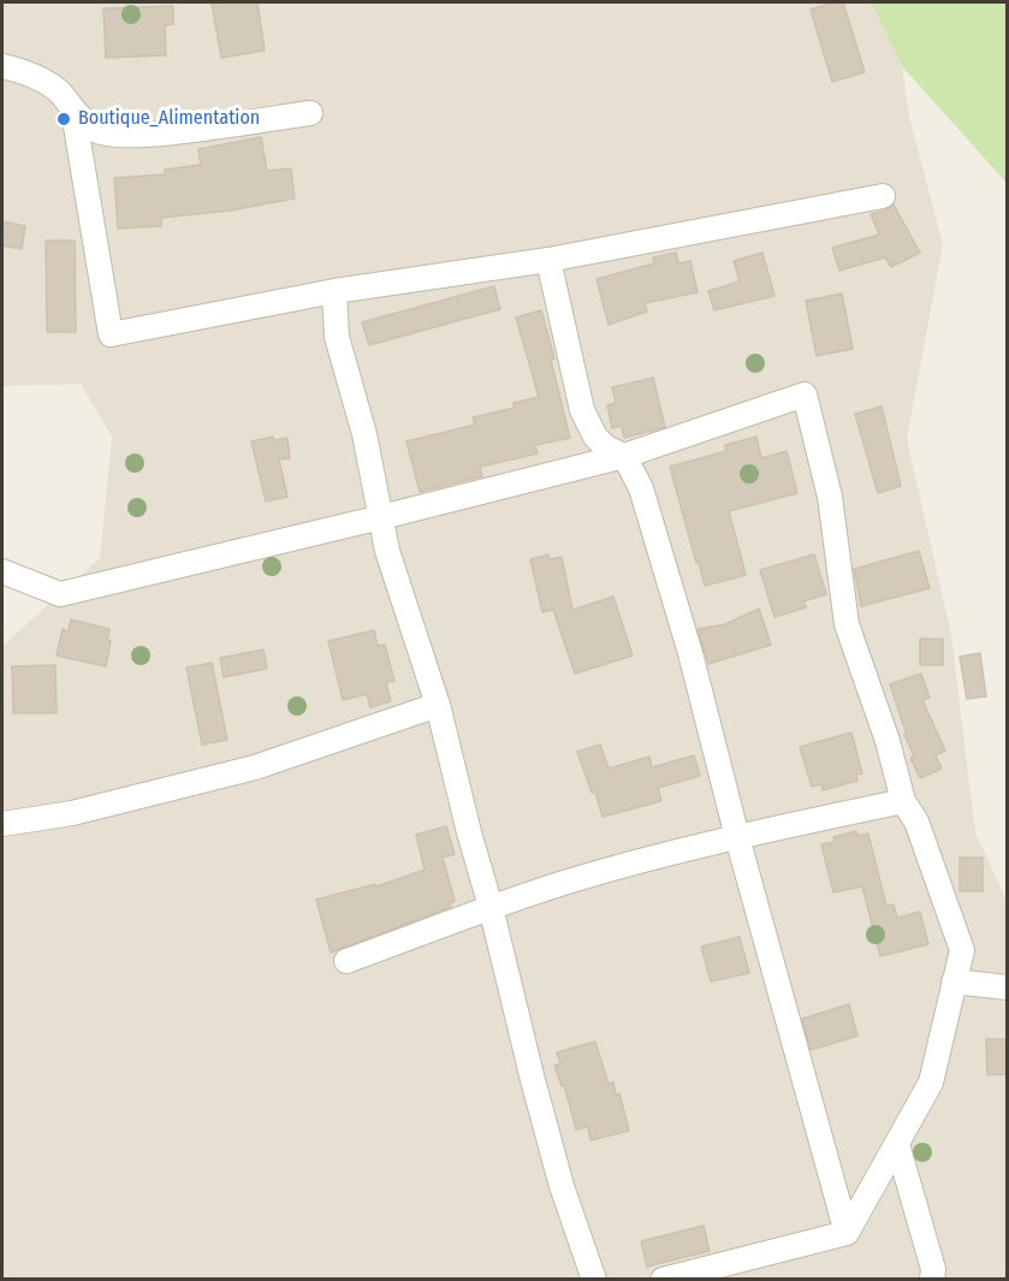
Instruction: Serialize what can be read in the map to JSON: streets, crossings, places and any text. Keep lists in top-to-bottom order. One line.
{"places":["Boutique_Alimentation"]}
